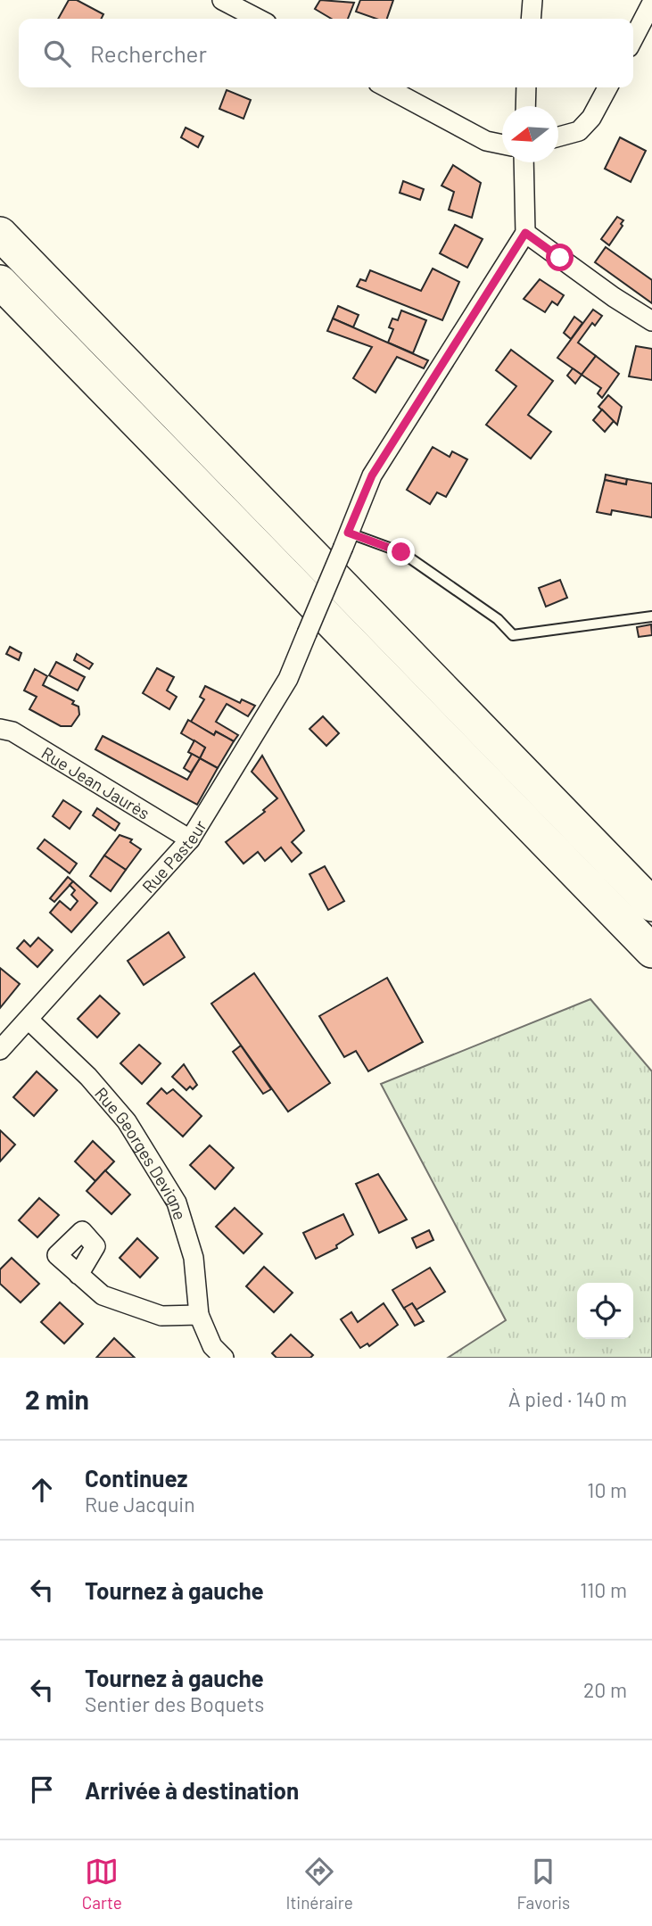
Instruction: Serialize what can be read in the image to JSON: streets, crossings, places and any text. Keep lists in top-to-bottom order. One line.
{"streets":{"street":["Rue Jean Jaurès","Rue Pasteur","Rue Georges Devigne"]},"crossings":[["Rue Jean Jaurès","Rue Pasteur"],["Rue Pasteur","Rue Georges Devigne"]],"north":"left","page":{"search":"Rechercher","heading":["2 min","À pied · 140 m"],"list":[["Continuez","Rue Jacquin","10 m"],["Tournez à gauche","110 m"],["Tournez à gauche","Sentier des Boquets","20 m"],"Arrivée à destination"],"nav":["Carte","Itinéraire","Favoris"]}}
